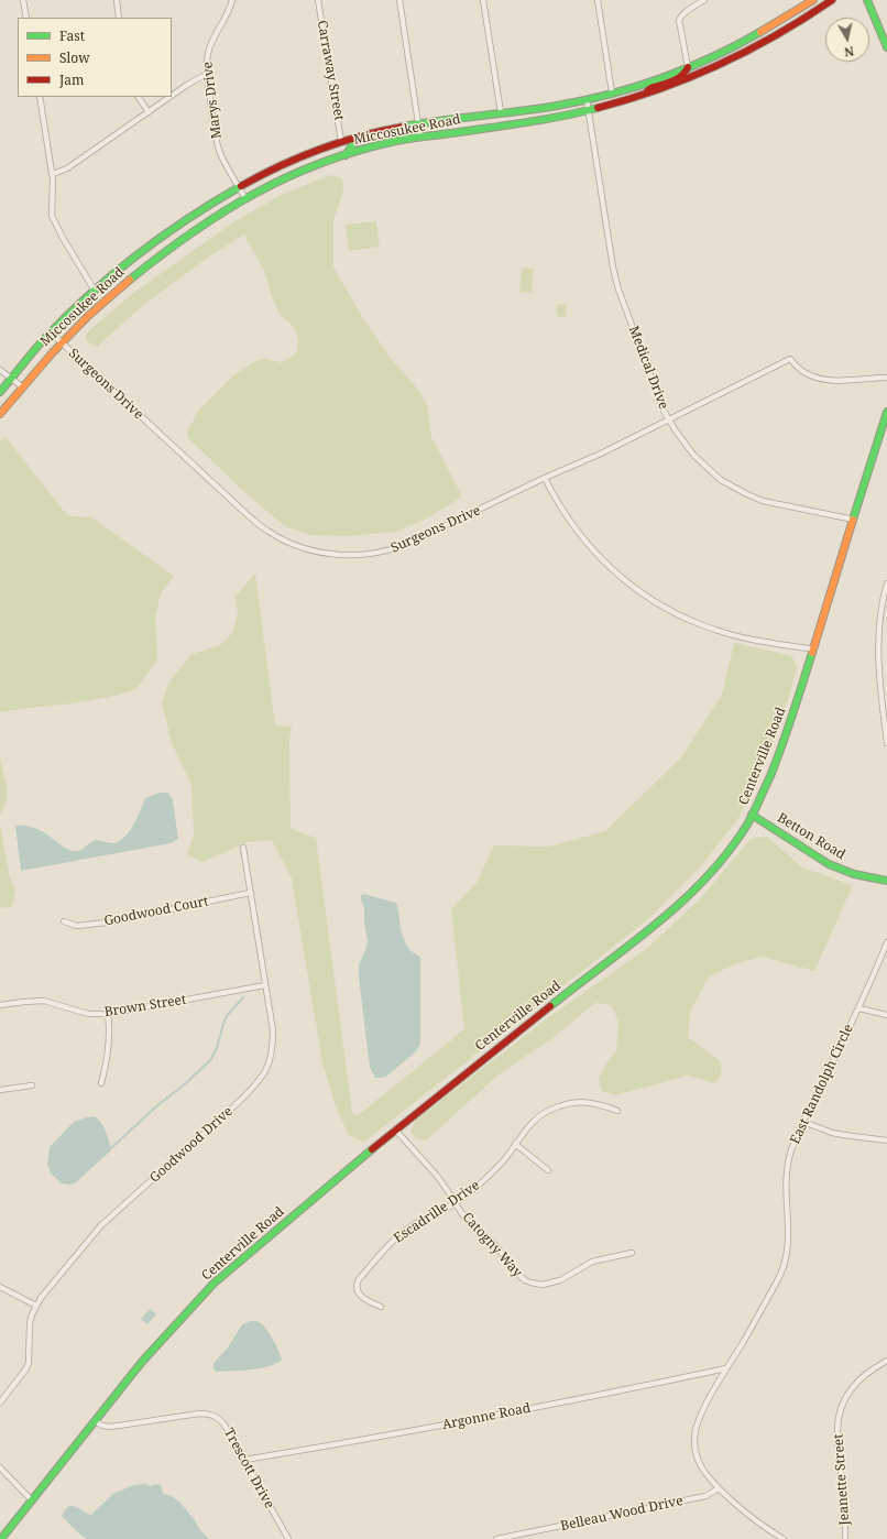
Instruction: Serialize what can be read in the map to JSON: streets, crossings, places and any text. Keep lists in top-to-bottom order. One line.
{"streets":{"street":["Carraway Street","Marys Drive","Miccosukee Road","Medical Drive","Surgeons Drive","Centerville Road","Betton Road","Goodwood Court","Brown Street","East Randolph Circle","Goodwood Drive","Escadrille Drive","Catogny Way","Argonne Road","Trescott Drive","Jeanette Street","Belleau Wood Drive"]},"crossings":[["Carraway Street","Miccosukee Road"],["Marys Drive","Miccosukee Road"],["Miccosukee Road","Medical Drive"],["Miccosukee Road","Surgeons Drive"],["Medical Drive","Surgeons Drive"],["Medical Drive","Centerville Road"],["Centerville Road","Betton Road"],["Centerville Road","Catogny Way"],["Centerville Road","Trescott Drive"],["Goodwood Court","Goodwood Drive"],["Brown Street","Goodwood Drive"],["East Randolph Circle","Argonne Road"],["East Randolph Circle","Belleau Wood Drive"],["Escadrille Drive","Catogny Way"],["Argonne Road","Trescott Drive"]],"legend":["Fast","Slow","Jam"],"north":"bottom"}
